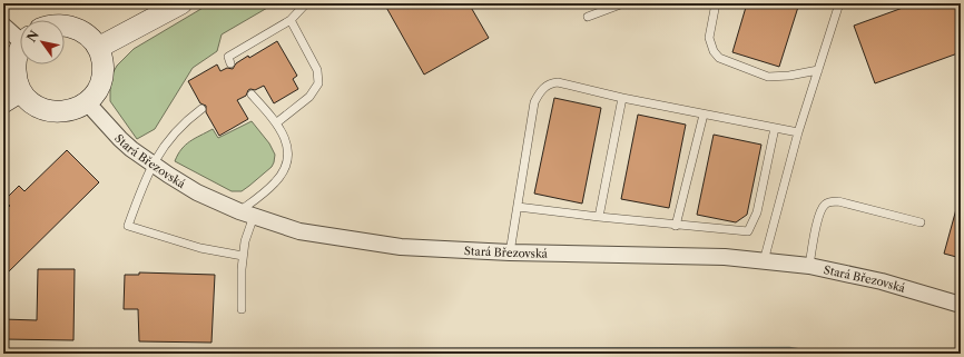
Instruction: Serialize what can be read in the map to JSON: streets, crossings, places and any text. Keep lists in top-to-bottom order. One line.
{"streets":{"street":["Stará Březovská"]},"north":"top left"}
